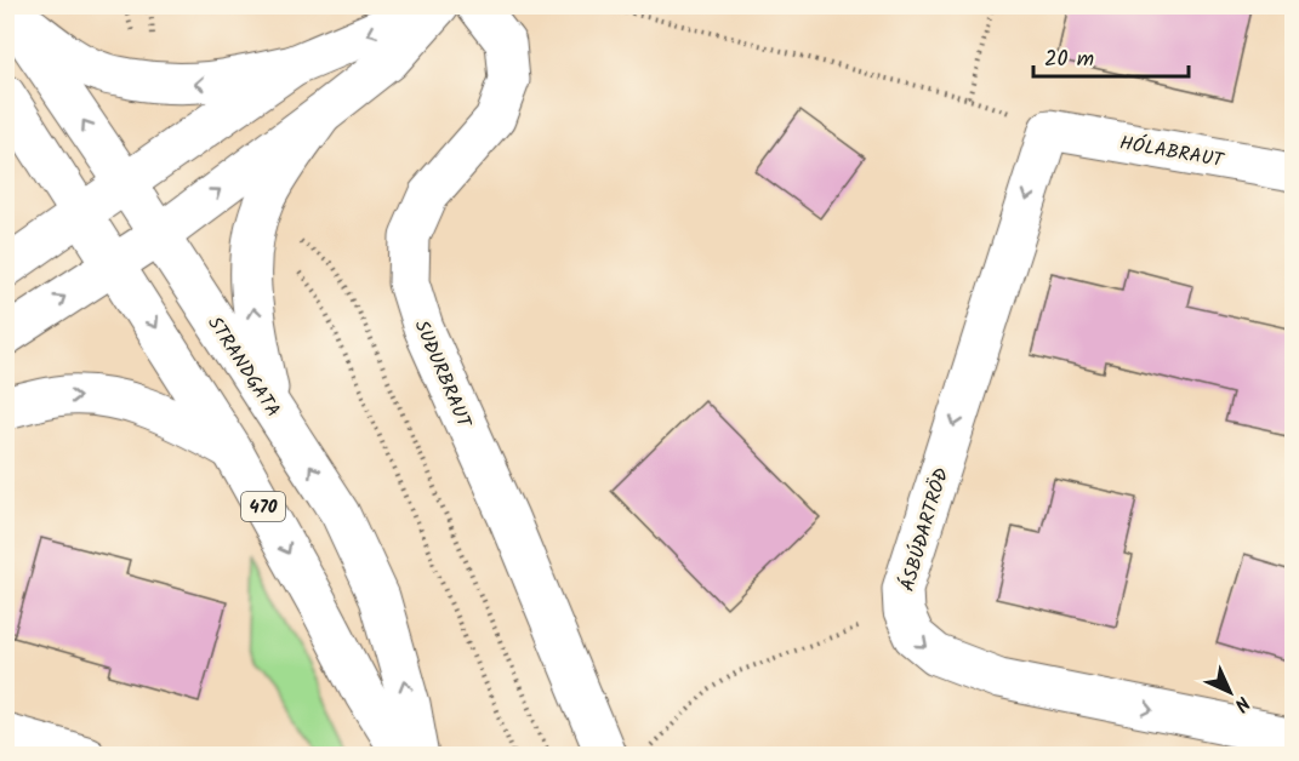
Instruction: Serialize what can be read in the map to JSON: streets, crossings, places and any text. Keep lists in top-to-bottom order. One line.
{"streets":{"street":["HÓLABRAUT","STRANDGATA","SUÐURBRAUT","470","ÁSBÚÐARTRÖÐ"]},"crossings":[["HÓLABRAUT","ÁSBÚÐARTRÖÐ"]],"scale_bar":"20 m","north":"bottom right"}
